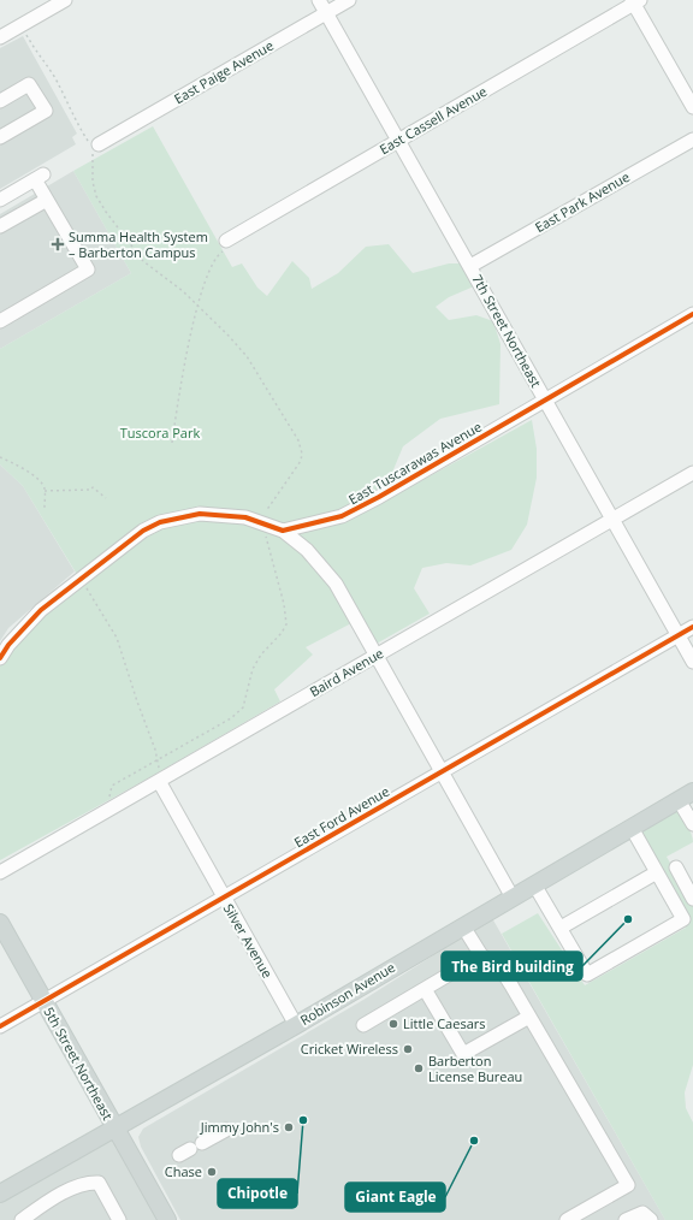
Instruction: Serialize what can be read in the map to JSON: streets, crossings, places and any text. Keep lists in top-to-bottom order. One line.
{"streets":{"main road":["Robinson Avenue","5th Street Northeast"],"street":["East Paige Avenue","East Cassell Avenue","East Park Avenue","7th Street Northeast","East Tuscarawas Avenue","Baird Avenue","East Ford Avenue","Silver Avenue"]},"crossings":[["East Paige Avenue","7th Street Northeast"],["East Cassell Avenue","7th Street Northeast"],["East Park Avenue","7th Street Northeast"],["7th Street Northeast","East Tuscarawas Avenue"],["7th Street Northeast","Baird Avenue"],["7th Street Northeast","East Ford Avenue"],["Baird Avenue","Silver Avenue"],["East Ford Avenue","Silver Avenue"],["East Ford Avenue","5th Street Northeast"],["Silver Avenue","Robinson Avenue"],["Robinson Avenue","5th Street Northeast"]],"parks":["Tuscora Park"],"places":{"health":["Summa Health System – Barberton Campus"],"other":["The Bird building","Little Caesars","Cricket Wireless","Barberton License Bureau","Chipotle","Jimmy John's","Giant Eagle","Chase"]}}
